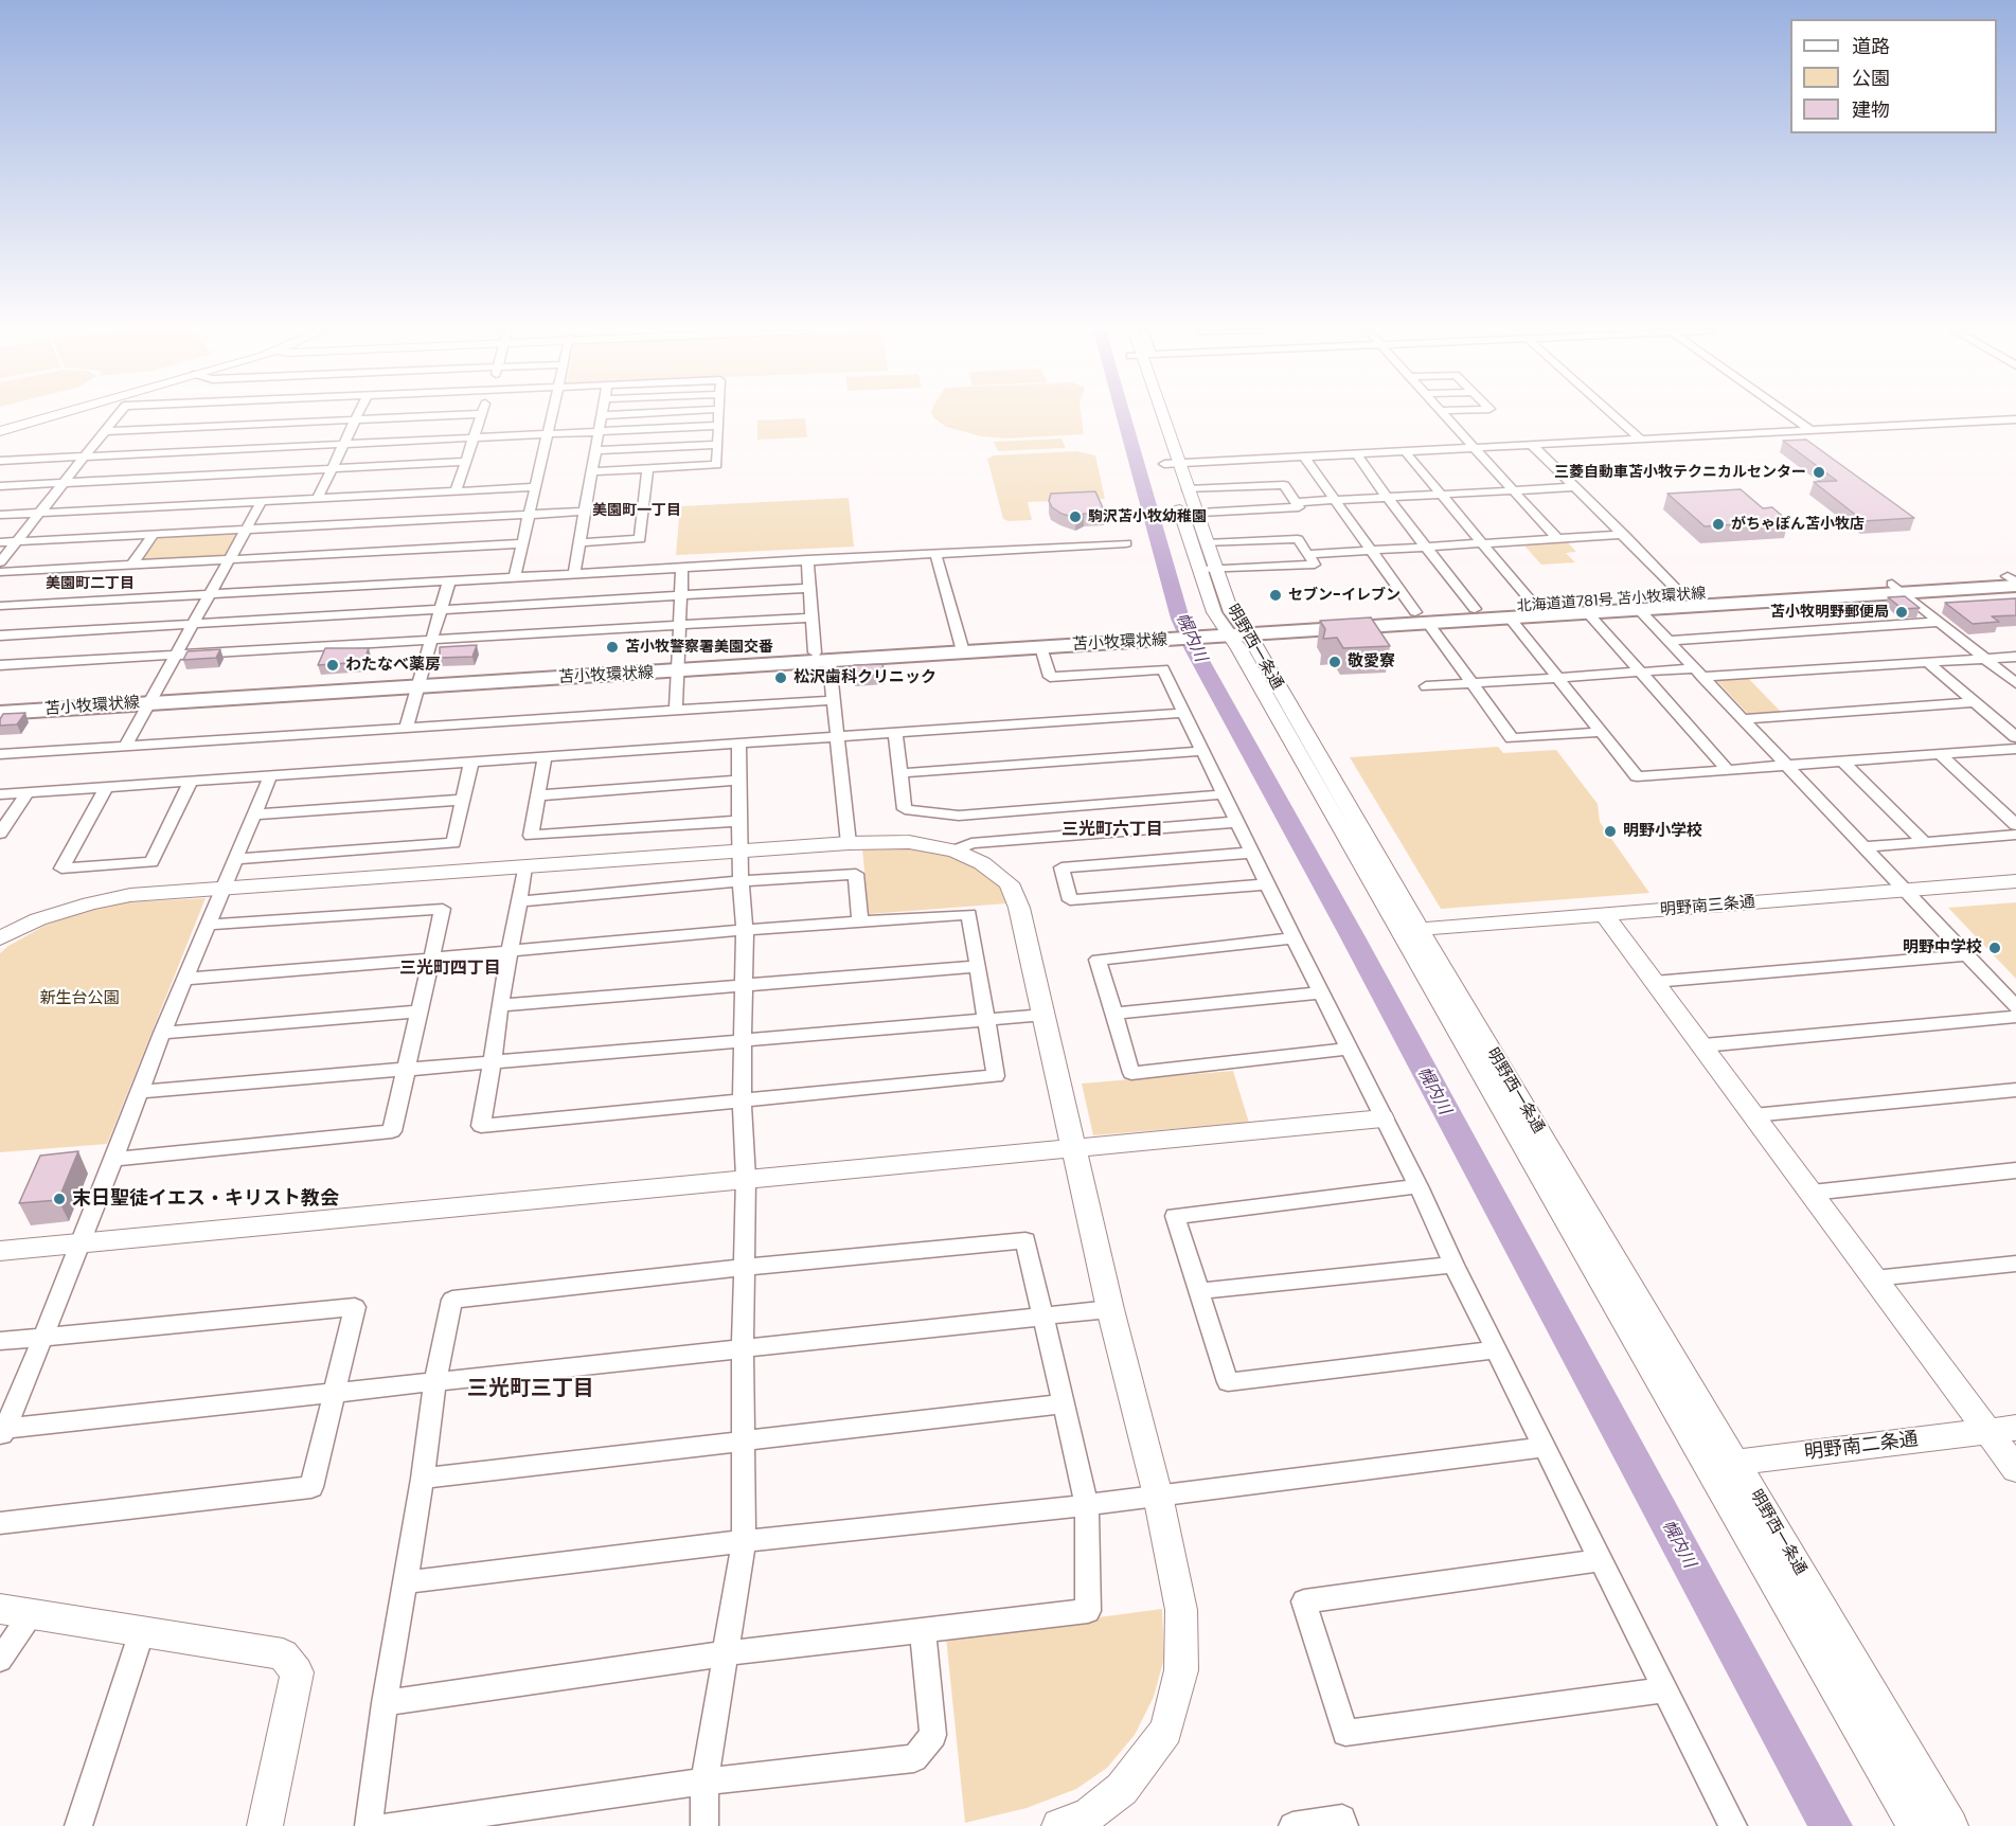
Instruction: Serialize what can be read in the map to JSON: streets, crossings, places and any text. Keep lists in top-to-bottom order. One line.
{"streets":{"main road":["北海道道781号 苫小牧環状線","苫小牧環状線"],"street":["明野西一条通","明野南三条通","明野南二条通"]},"crossings":[["北海道道781号 苫小牧環状線","苫小牧環状線"],["北海道道781号 苫小牧環状線","明野西一条通"],["苫小牧環状線","明野西一条通"],["明野西一条通","明野南三条通"],["明野西一条通","明野南二条通"]],"districts":["美園町一丁目","美園町二丁目","三光町六丁目","三光町四丁目","三光町三丁目"],"water":["幌内川"],"parks":["新生台公園"],"places":["三菱自動車苫小牧テクニカルセンター","駒沢苫小牧幼稚園","がちゃぽん苫小牧店","セブン-イレブン","苫小牧明野郵便局","苫小牧警察署美園交番","敬愛寮","わたなべ薬房","松沢歯科クリニック","明野小学校","明野中学校","末日聖徒イエス・キリスト教会"],"legend":["道路","公園","建物"]}
